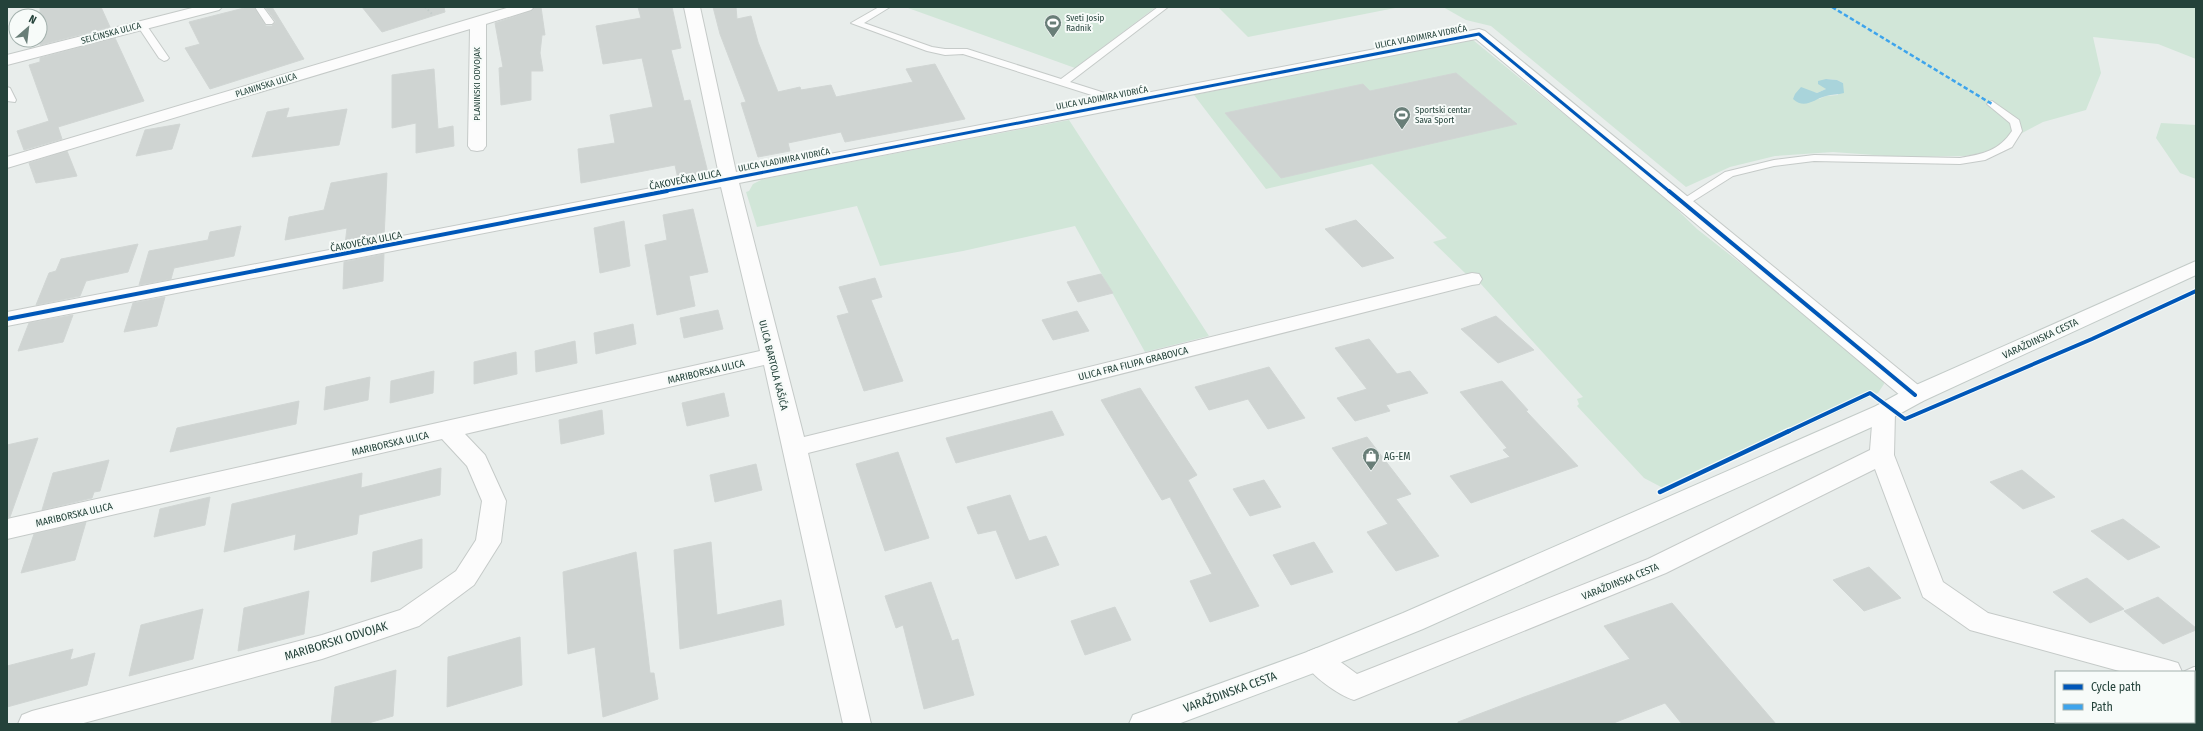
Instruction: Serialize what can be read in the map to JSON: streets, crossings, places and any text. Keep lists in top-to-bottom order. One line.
{"streets":{"street":["SELČINSKA ULICA","ULICA VLADIMIRA VIDRIĆA","PLANINSKI ODVOJAK","PLANINSKA ULICA","ČAKOVEČKA ULICA","VARAŽDINSKA CESTA","ULICA FRA FILIPA GRABOVCA","ULICA BARTOLA KAŠIĆA","MARIBORSKA ULICA","MARIBORSKI ODVOJAK"]},"crossings":[["ULICA VLADIMIRA VIDRIĆA","ČAKOVEČKA ULICA"],["ULICA VLADIMIRA VIDRIĆA","ULICA BARTOLA KAŠIĆA"],["PLANINSKI ODVOJAK","PLANINSKA ULICA"],["ČAKOVEČKA ULICA","ULICA BARTOLA KAŠIĆA"],["ULICA FRA FILIPA GRABOVCA","ULICA BARTOLA KAŠIĆA"],["ULICA BARTOLA KAŠIĆA","MARIBORSKA ULICA"],["MARIBORSKA ULICA","MARIBORSKI ODVOJAK"]],"places":{"sports":["Sveti Josip Radnik","Sportski centar Sava Sport"],"shop":["AG-EM"]},"legend":["Cycle path","Path"],"north":"top right"}
